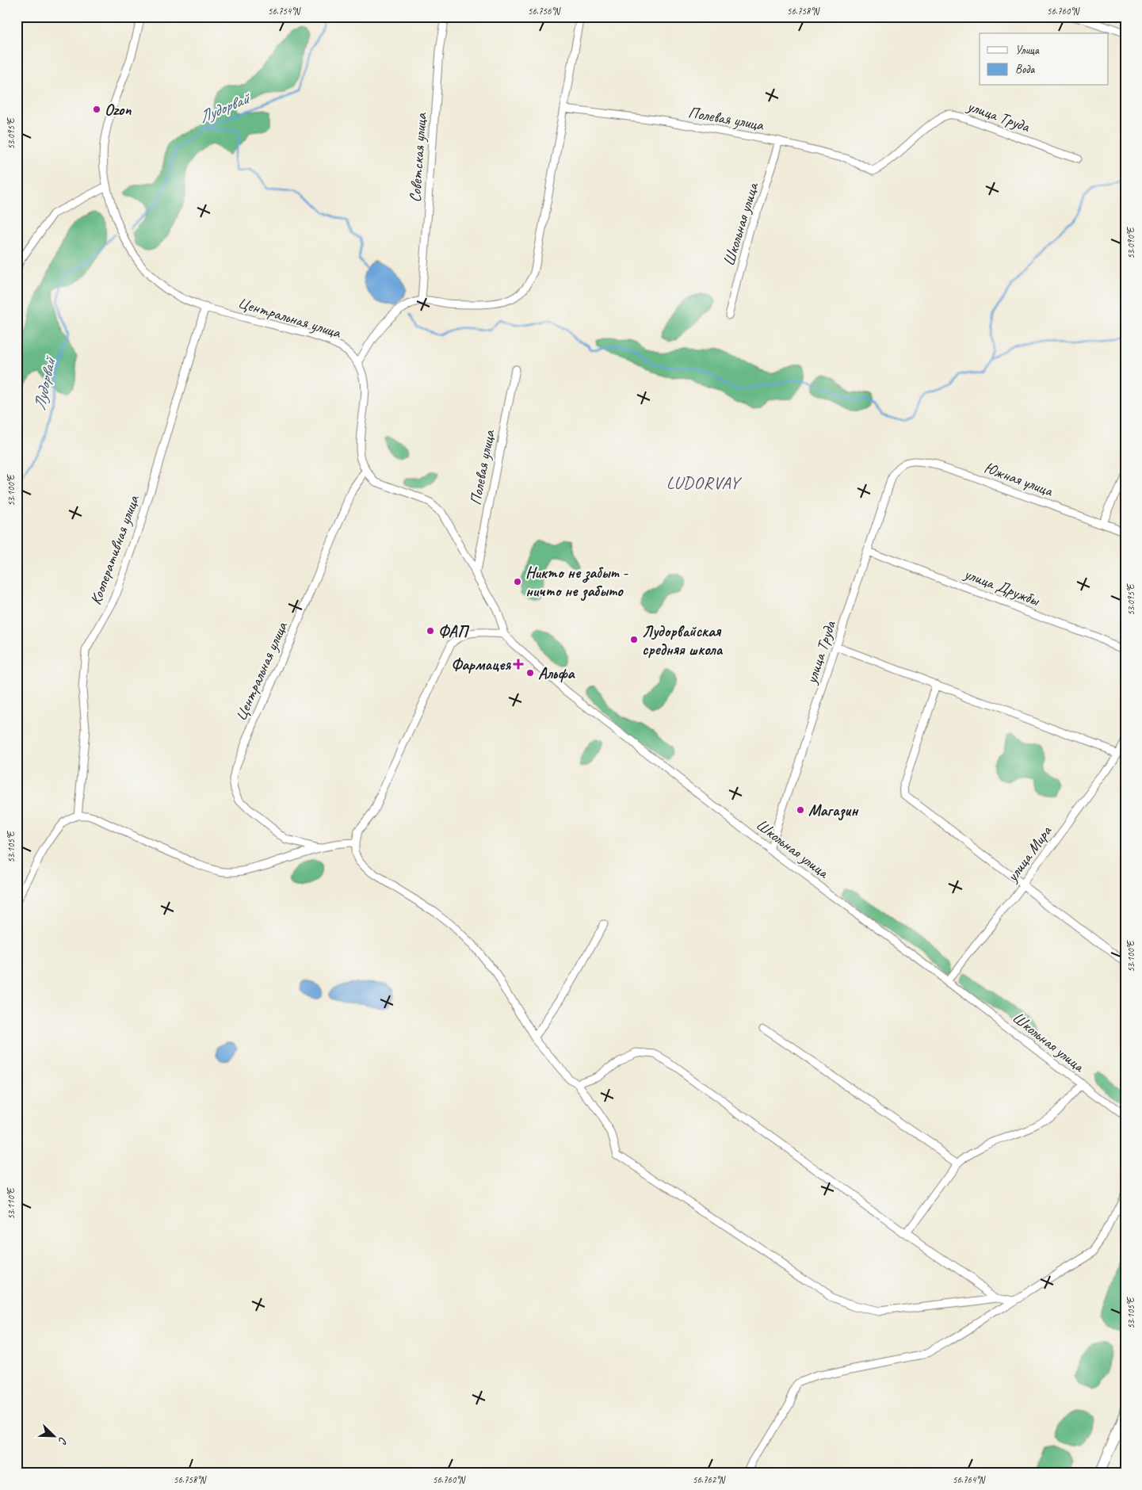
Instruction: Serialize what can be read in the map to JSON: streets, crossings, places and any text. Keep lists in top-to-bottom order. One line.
{"streets":{"street":["улица Труда","Полевая улица","Советская улица","Школьная улица","Центральная улица","Южная улица","Кооперативная улица","улица Дружбы","улица Мира"]},"crossings":[["улица Труда","Полевая улица"],["улица Труда","Школьная улица"],["улица Труда","Южная улица"],["улица Труда","улица Дружбы"],["Полевая улица","Школьная улица"],["Школьная улица","улица Мира"],["Центральная улица","Кооперативная улица"]],"districts":["LUDORVAY"],"water":["Лудорвай"],"places":{"other":["Ozon","Никто не забыт - ничто не забыто","ФАП","Лудорвайская средняя школа","Альфа","Магазин"],"health":["Фармацея"]},"legend":["Улица","Вода"],"north":"bottom right","coordinates":["56.754°N","56.756°N","56.758°N","56.760°N","53.095°E","53.090°E","53.100°E","53.105°E","53.110°E","56.762°N","56.764°N"]}
